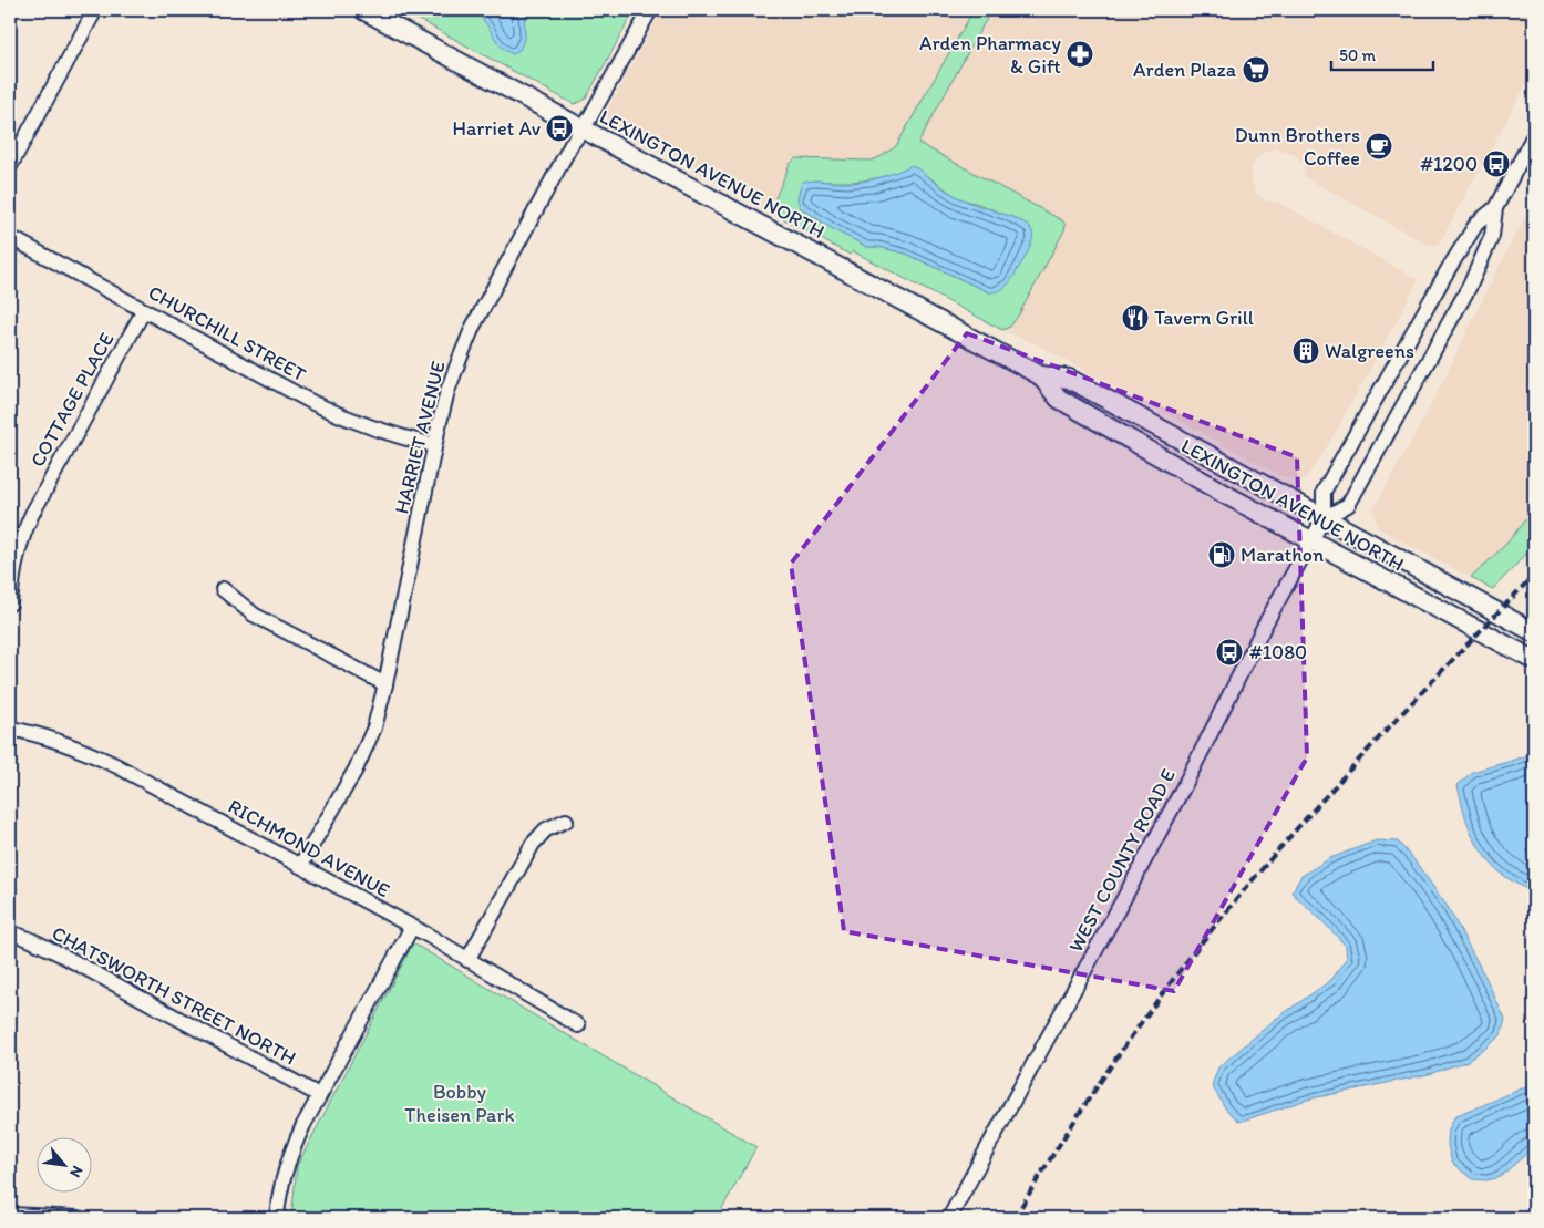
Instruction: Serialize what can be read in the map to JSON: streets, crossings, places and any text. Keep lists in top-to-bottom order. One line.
{"streets":{"main road":["LEXINGTON AVENUE NORTH"],"street":["CHURCHILL STREET","COTTAGE PLACE","HARRIET AVENUE","RICHMOND AVENUE","WEST COUNTY ROAD E","CHATSWORTH STREET NORTH"]},"crossings":[["LEXINGTON AVENUE NORTH","HARRIET AVENUE"],["LEXINGTON AVENUE NORTH","WEST COUNTY ROAD E"],["CHURCHILL STREET","COTTAGE PLACE"],["CHURCHILL STREET","HARRIET AVENUE"],["HARRIET AVENUE","RICHMOND AVENUE"]],"parks":["Bobby Theisen Park"],"places":{"pharmacy":["Arden Pharmacy & Gift"],"supermarket":["Arden Plaza"],"bus stop":["Harriet Av","#1200","#1080"],"cafe":["Dunn Brothers Coffee"],"restaurant":["Tavern Grill"],"building":["Walgreens"],"fuel station":["Marathon"]},"scale_bar":"50 m","north":"bottom right"}
